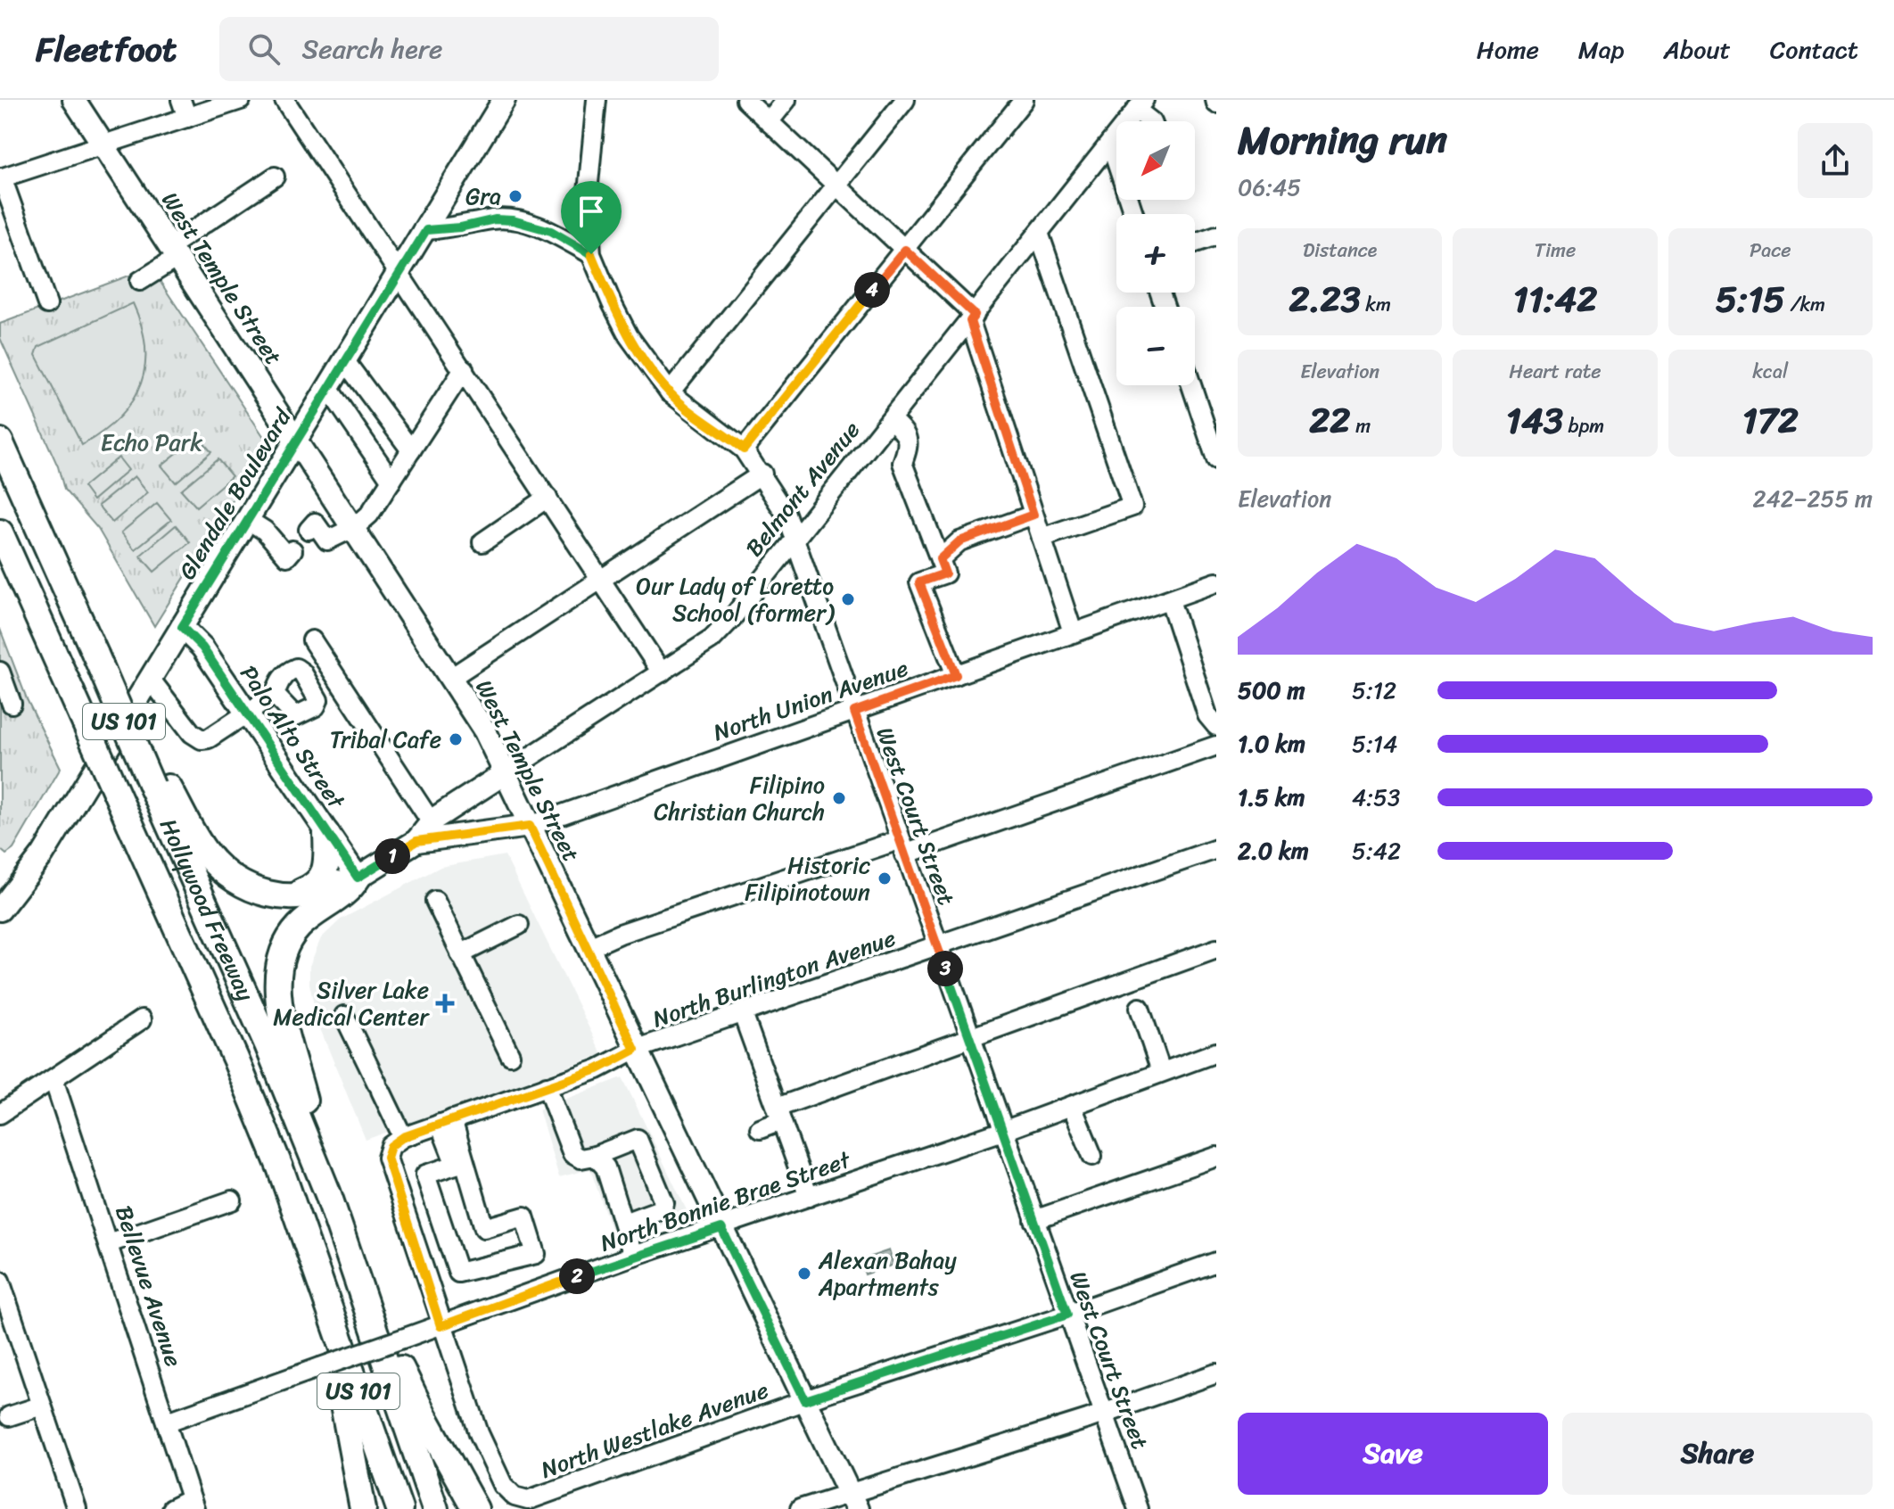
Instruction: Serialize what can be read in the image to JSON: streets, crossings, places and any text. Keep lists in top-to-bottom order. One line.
{"streets":{"highway":["US 101","Hollywood Freeway"],"main road":["West Temple Street","Belmont Avenue","Glendale Boulevard","North Union Avenue","Palo Alto Street"],"street":["West Court Street","North Burlington Avenue","North Bonnie Brae Street","Bellevue Avenue","North Westlake Avenue"]},"crossings":[["West Temple Street","Belmont Avenue"],["West Temple Street","Glendale Boulevard"],["West Temple Street","North Union Avenue"],["West Temple Street","North Burlington Avenue"],["West Temple Street","North Bonnie Brae Street"],["West Temple Street","North Westlake Avenue"],["Belmont Avenue","North Union Avenue"],["Belmont Avenue","Palo Alto Street"],["Belmont Avenue","West Court Street"],["Glendale Boulevard","Palo Alto Street"],["North Union Avenue","West Court Street"],["West Court Street","North Burlington Avenue"],["West Court Street","North Bonnie Brae Street"],["West Court Street","North Westlake Avenue"],["North Bonnie Brae Street","Bellevue Avenue"],["North Bonnie Brae Street","North Westlake Avenue"]],"parks":["Echo Park"],"places":{"other":["Gra","Our Lady of Loretto School (former)","Tribal Cafe","Filipino Christian Church","Historic Filipinotown","Alexan Bahay Apartments"],"health":["Silver Lake Medical Center"]},"north":"bottom left","page":{"header":"Fleetfoot","search":"Search here","nav":["Home","Map","About","Contact"],"heading":["Morning run","06:45"],"map_buttons":["+","−"],"stats":[["Distance","2.23 km"],["Time","11:42"],["Pace","5:15 /km"],["Elevation","22 m"],["Heart rate","143 bpm"],["kcal","172"]],"pins":["4","1","3","2"],"chart":["Elevation","242–255 m"],"list":[{"name":"500 m","note":"5:12"},{"name":"1.0 km","note":"5:14"},{"name":"1.5 km","note":"4:53"},{"name":"2.0 km","note":"5:42"}],"buttons":["Save","Share"]}}
